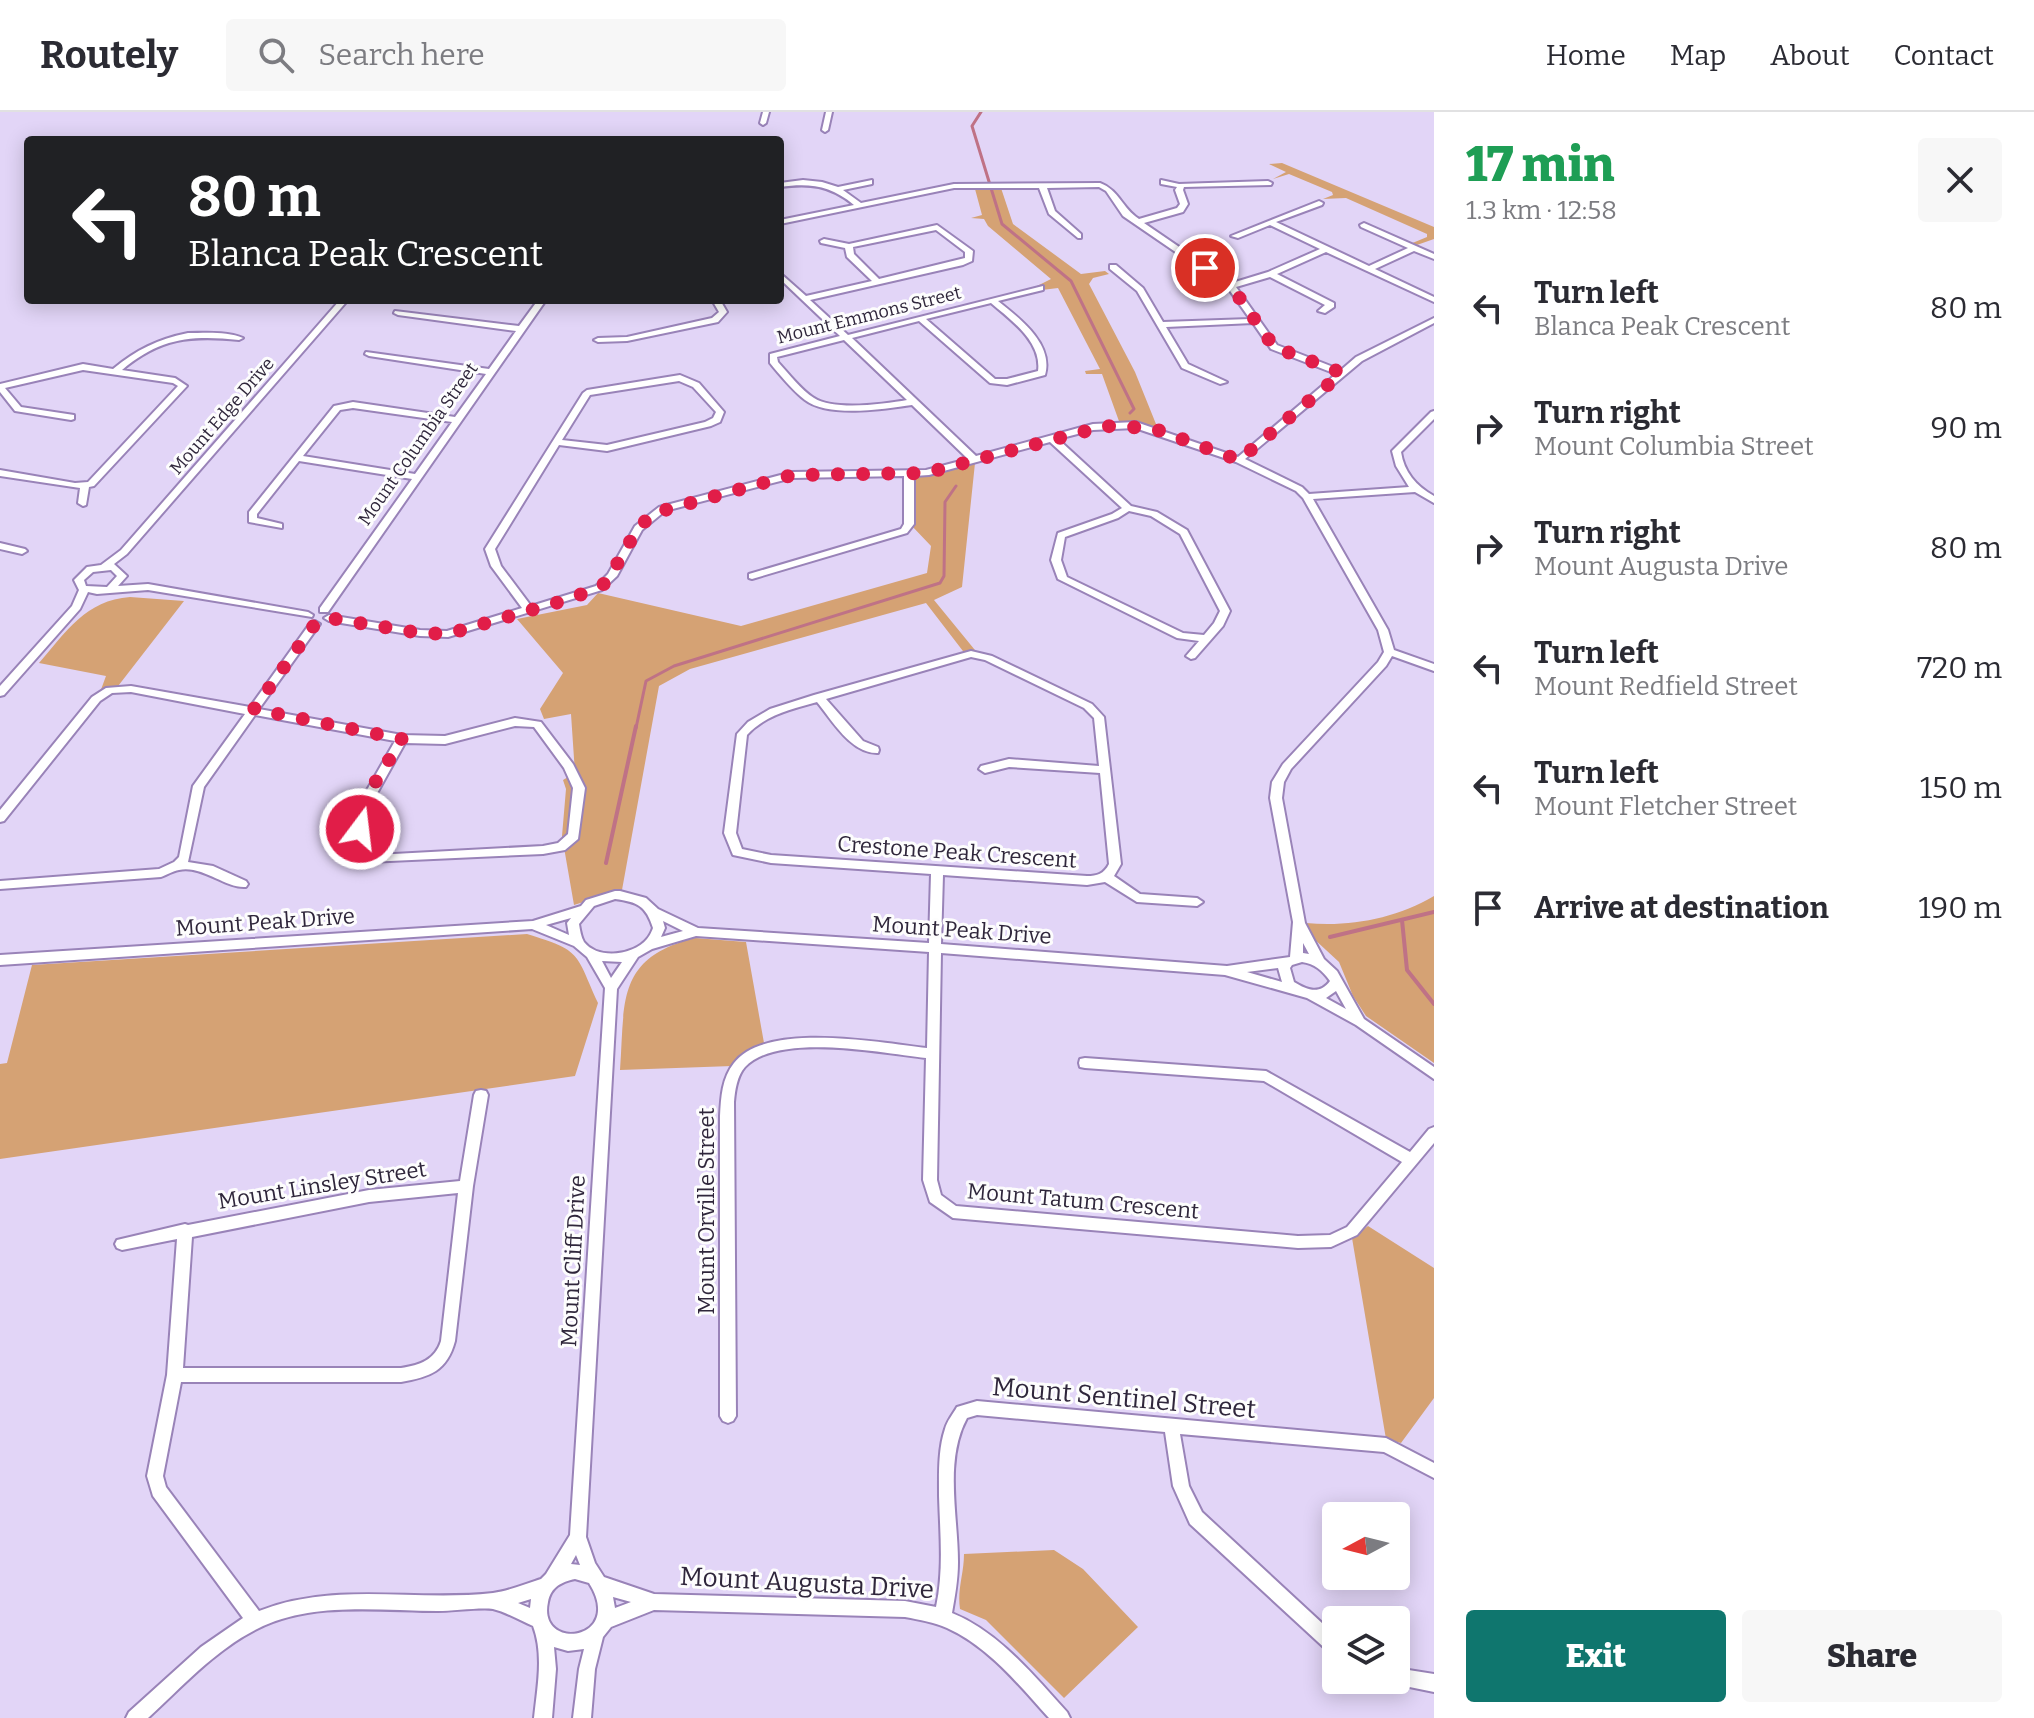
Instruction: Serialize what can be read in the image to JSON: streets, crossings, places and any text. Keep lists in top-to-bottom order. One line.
{"streets":{"street":["Mount Emmons Street","Mount Edge Drive","Mount Columbia Street","Crestone Peak Crescent","Mount Peak Drive","Mount Linsley Street","Mount Tatum Crescent","Mount Orville Street","Mount Cliff Drive","Mount Sentinel Street","Mount Augusta Drive"]},"crossings":[["Crestone Peak Crescent","Mount Tatum Crescent"],["Mount Peak Drive","Mount Tatum Crescent"],["Mount Tatum Crescent","Mount Orville Street"],["Mount Cliff Drive","Mount Augusta Drive"],["Mount Sentinel Street","Mount Augusta Drive"]],"north":"left","page":{"header":"Routely","search":"Search here","nav":["Home","Map","About","Contact"],"heading":["17 min","1.3 km · 12:58"],"turn":["80 m","Blanca Peak Crescent"],"list":[{"name":"Turn left","note":"Blanca Peak Crescent","value":"80 m"},{"name":"Turn right","note":"Mount Columbia Street","value":"90 m"},{"name":"Turn right","note":"Mount Augusta Drive","value":"80 m"},{"name":"Turn left","note":"Mount Redfield Street","value":"720 m"},{"name":"Turn left","note":"Mount Fletcher Street","value":"150 m"},{"name":"Arrive at destination","value":"190 m"}],"buttons":["Exit","Share"]}}
